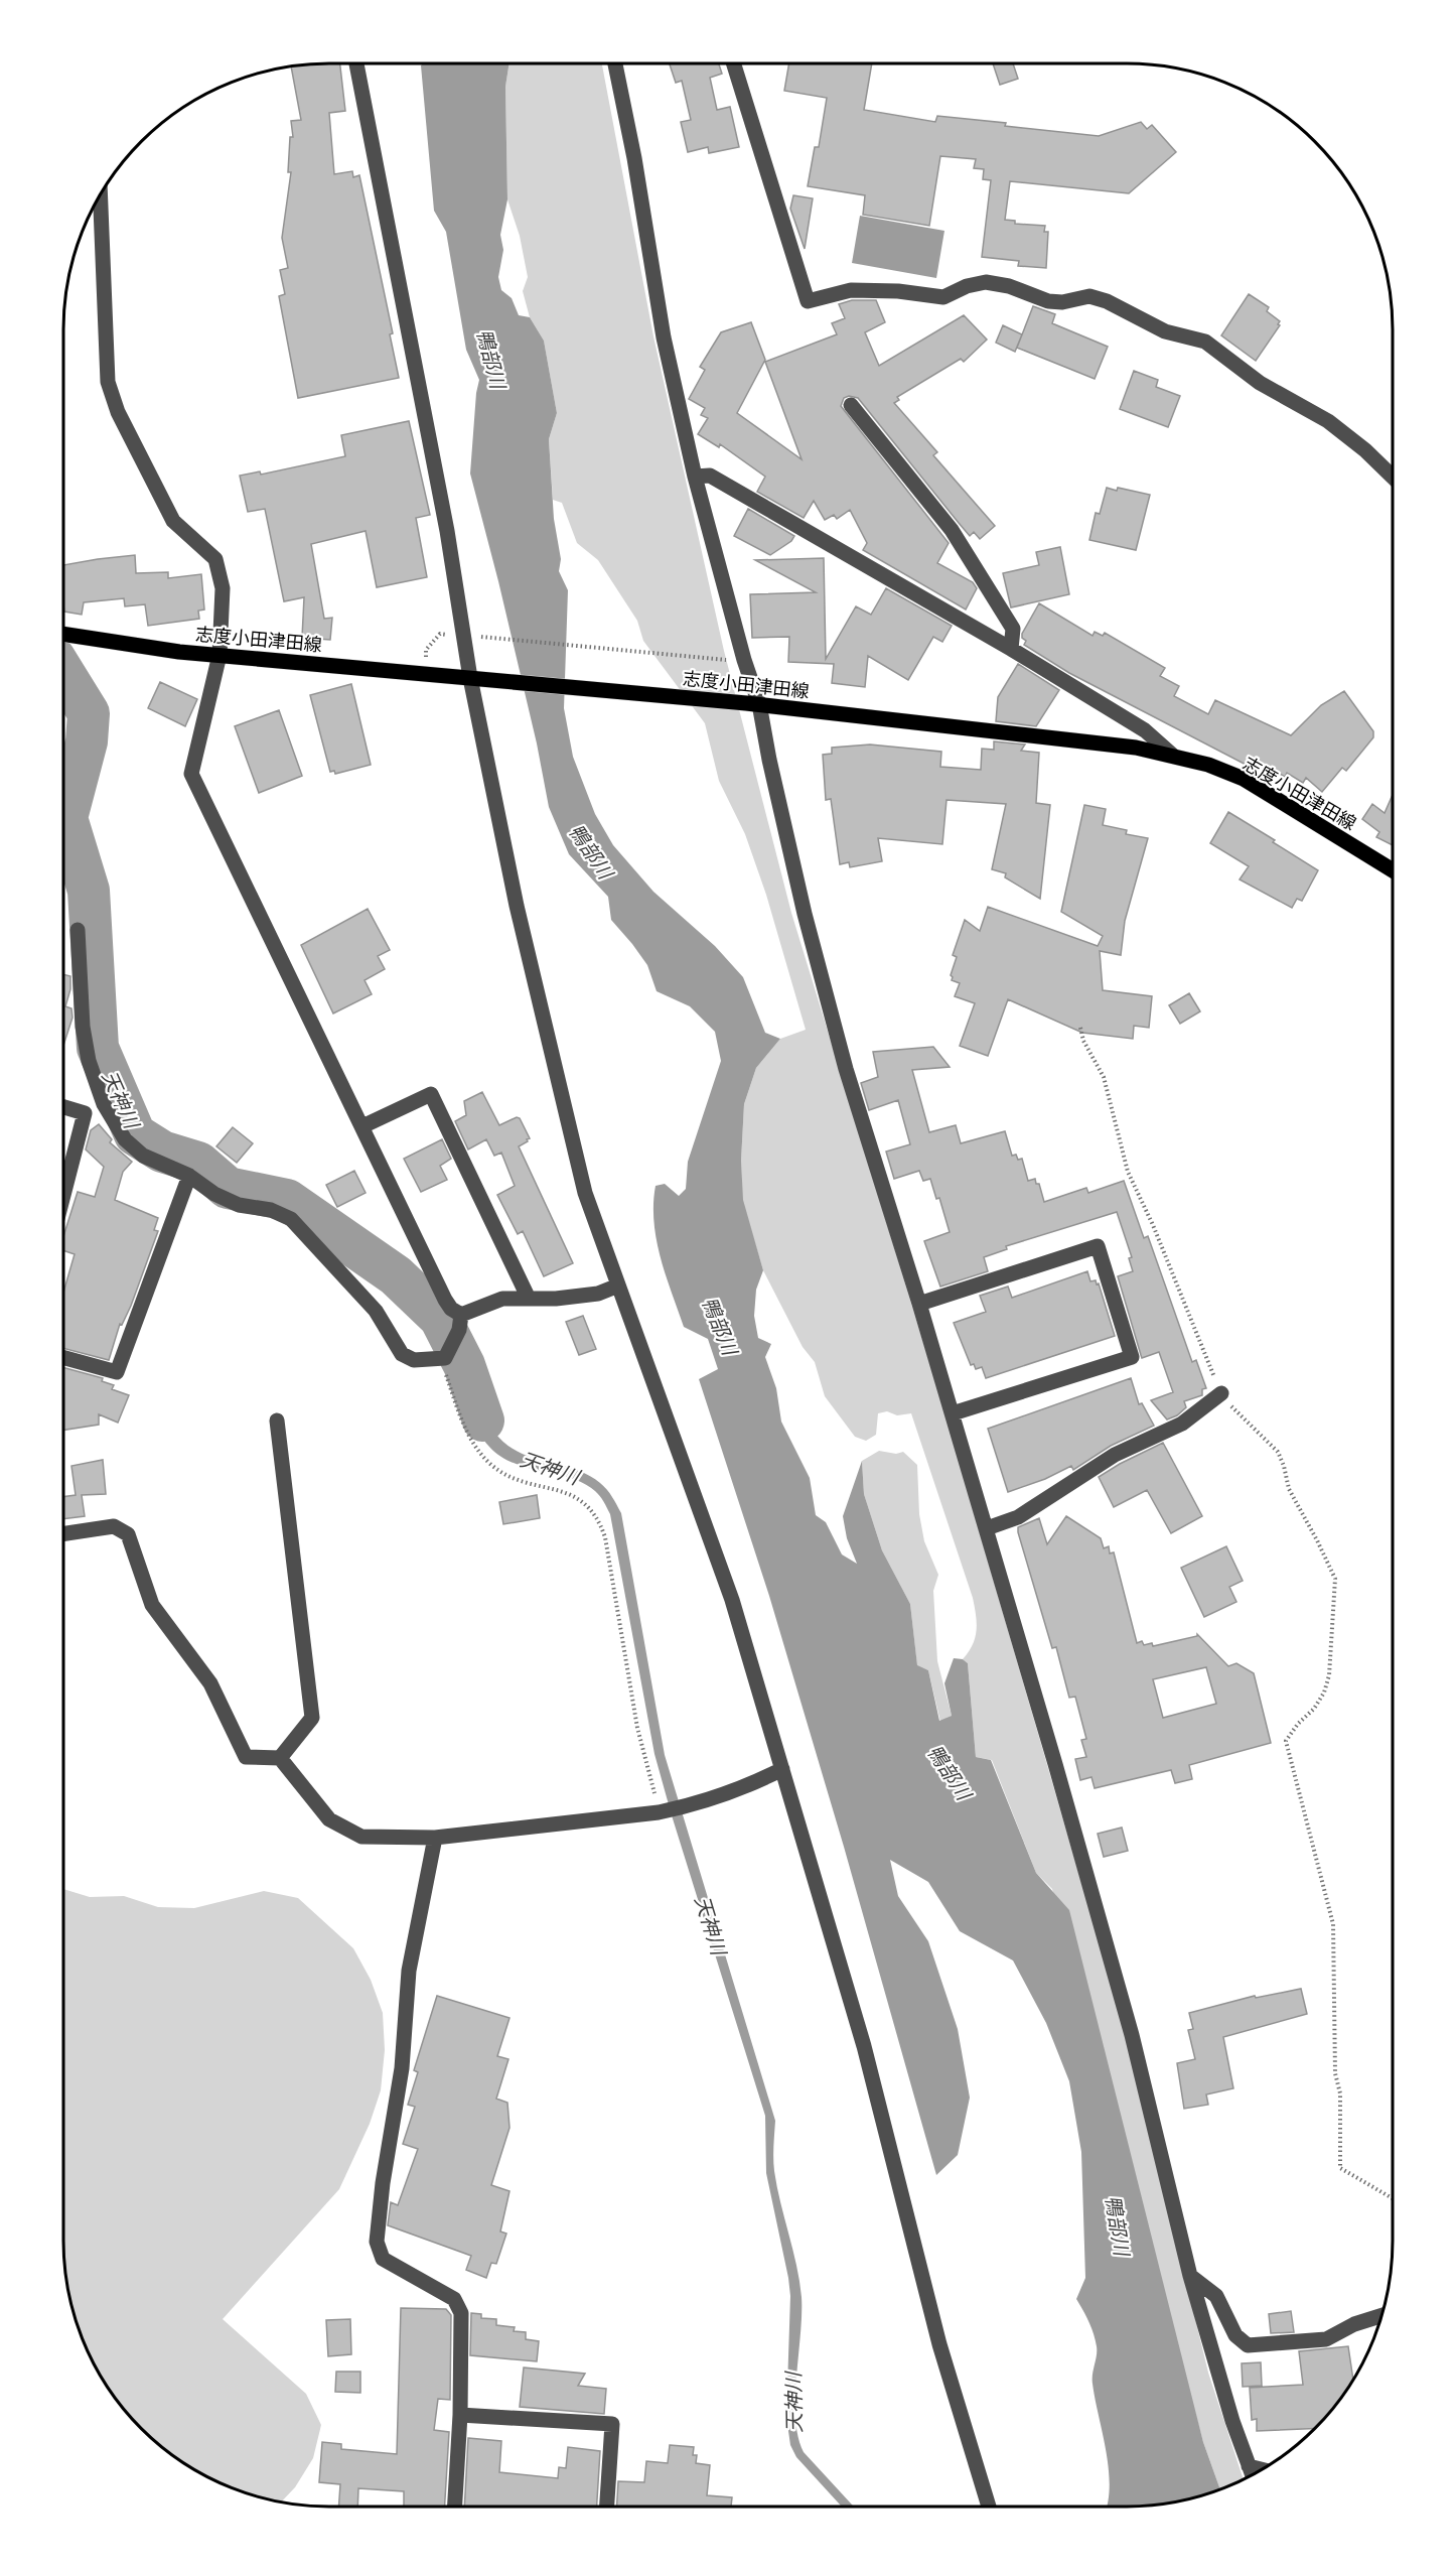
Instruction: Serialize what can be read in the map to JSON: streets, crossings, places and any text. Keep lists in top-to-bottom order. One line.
{"streets":{"main road":["志度小田津田線"]},"water":["鴨部川","天神川"]}
